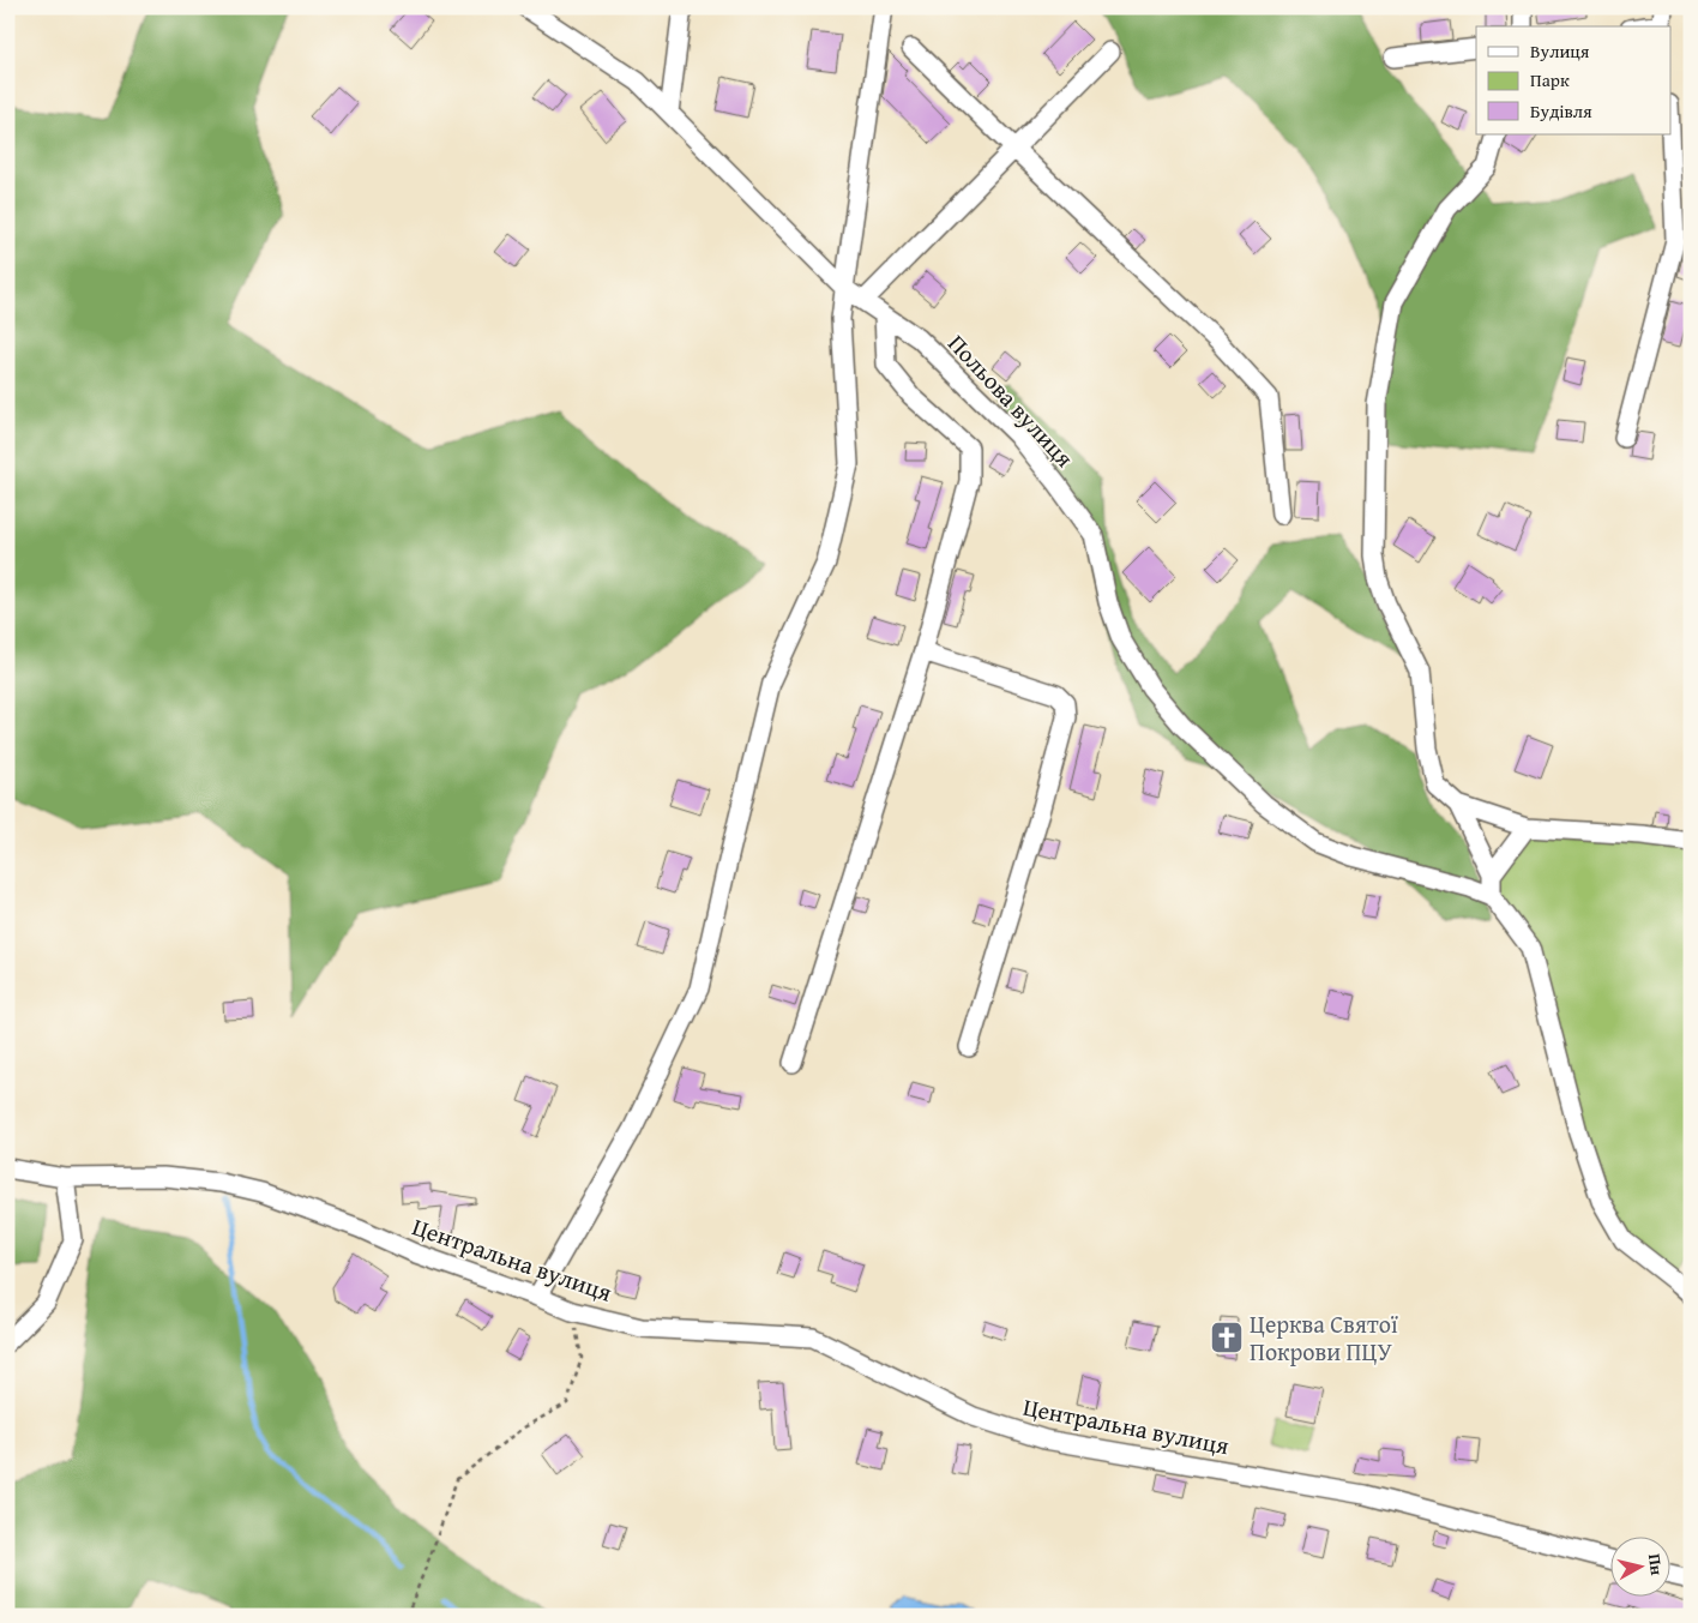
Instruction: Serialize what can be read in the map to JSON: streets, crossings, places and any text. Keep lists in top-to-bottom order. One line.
{"streets":{"street":["Польова вулиця","Центральна вулиця"]},"places":{"church":["Церква Святої Покрови ПЦУ"]},"legend":["Вулиця","Парк","Будівля"],"north":"right"}
